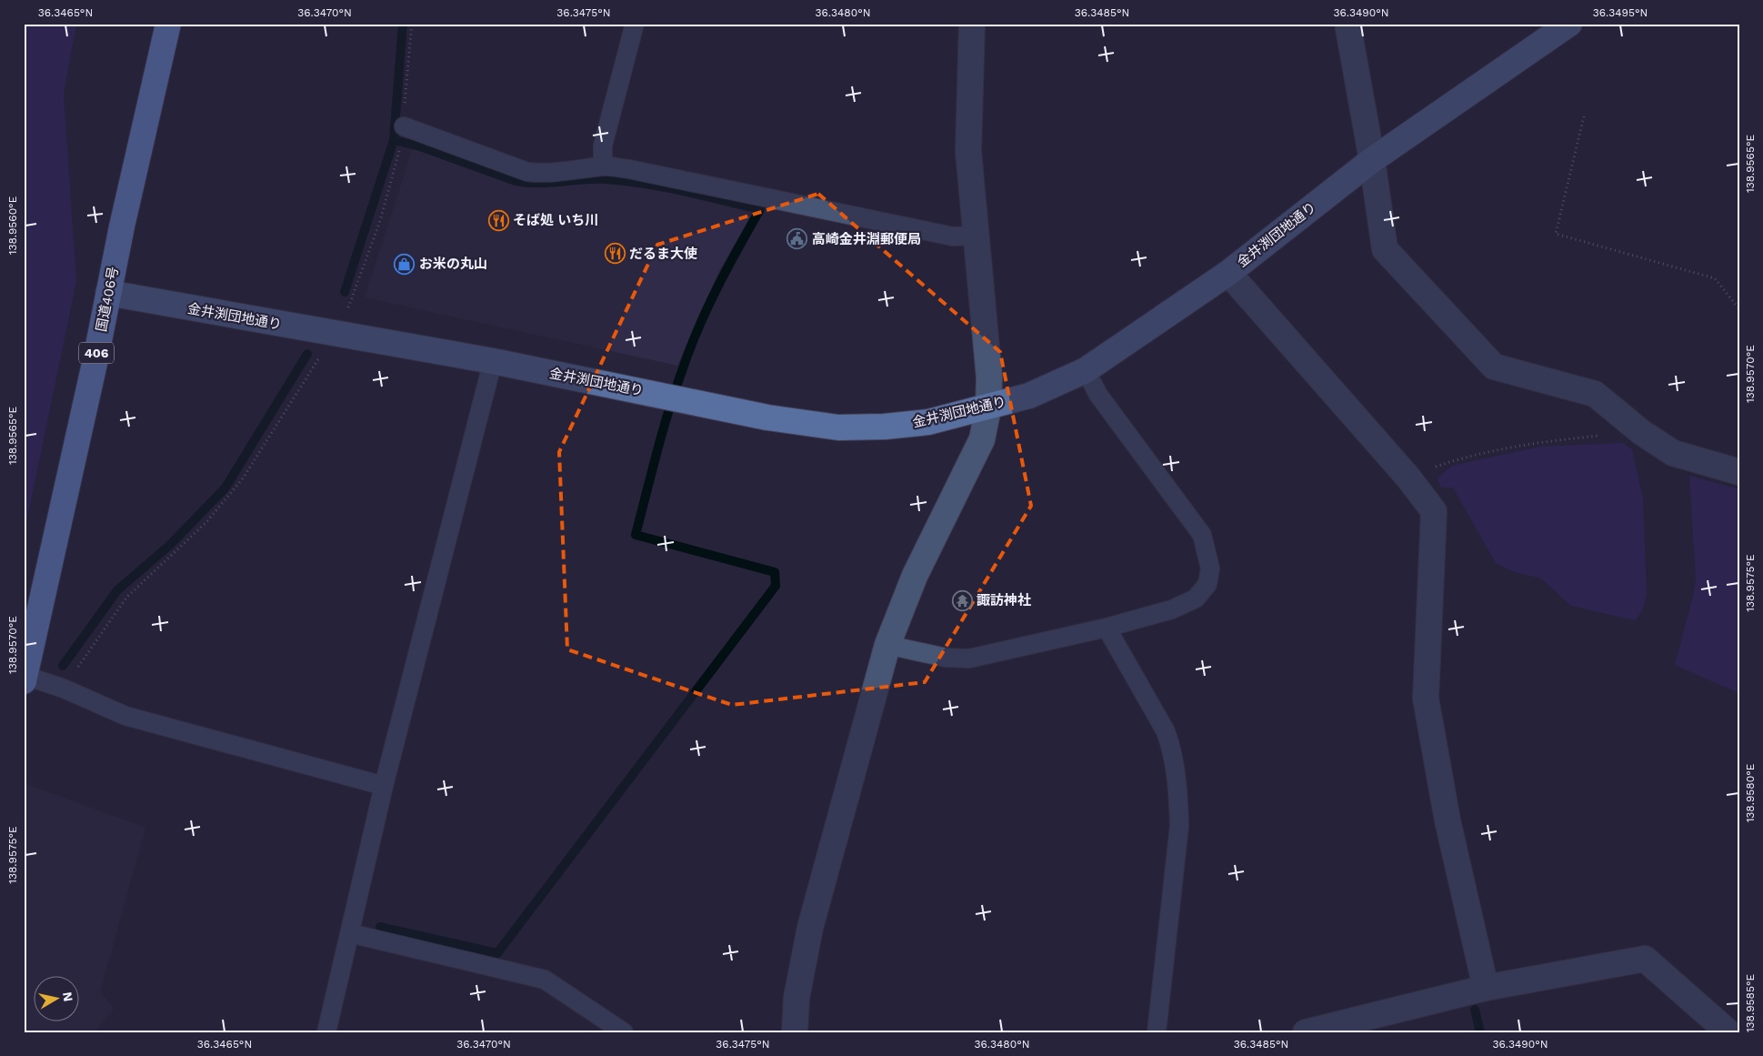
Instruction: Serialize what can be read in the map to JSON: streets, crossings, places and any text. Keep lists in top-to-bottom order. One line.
{"streets":{"highway":["国道406号","406"],"street":["金井渕団地通り"]},"crossings":[["金井渕団地通り","国道406号"]],"places":{"restaurant":["そば処 いち川","だるま大使"],"public building":["高崎金井淵郵便局"],"shop":["お米の丸山"],"temple":["諏訪神社"]},"north":"right","coordinates":["36.3465°N","36.3470°N","36.3475°N","36.3480°N","36.3485°N","36.3490°N","36.3495°N","138.9565°E","138.9560°E","138.9570°E","138.9575°E","138.9580°E","138.9585°E"]}
